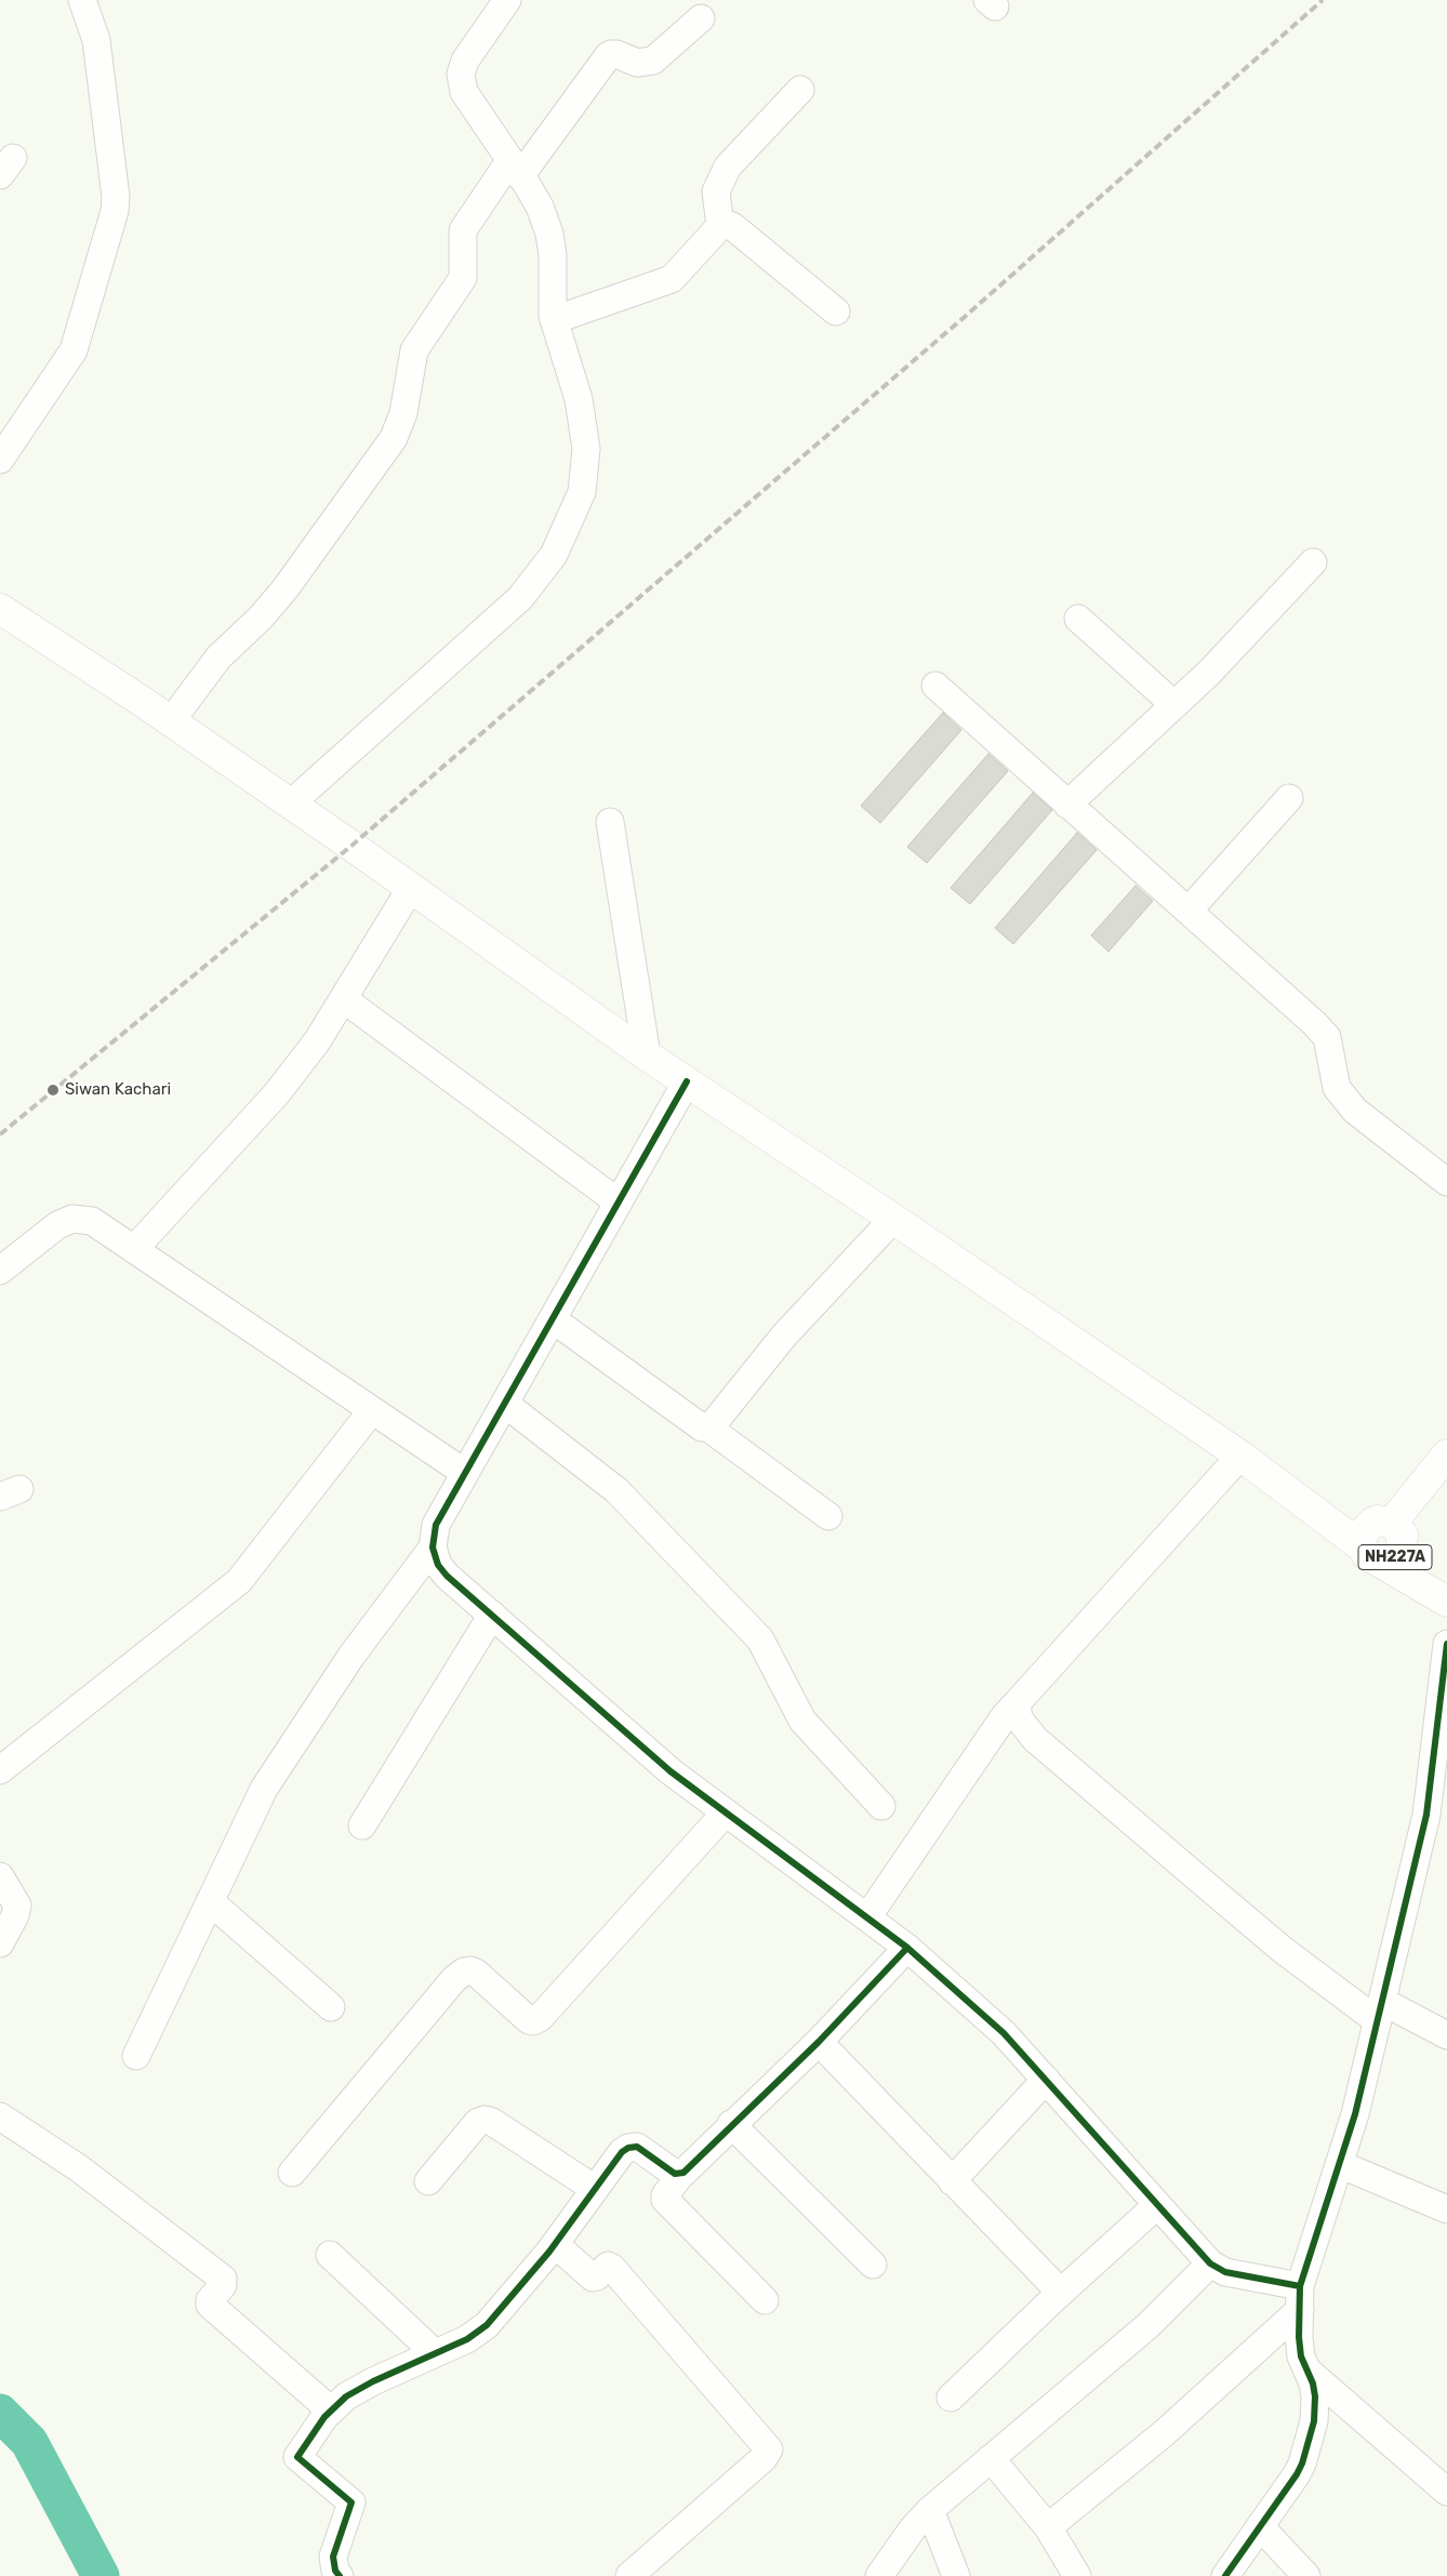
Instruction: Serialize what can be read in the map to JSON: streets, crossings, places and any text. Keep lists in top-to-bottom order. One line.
{"streets":{"main road":["NH227A"]},"places":["Siwan Kachari"]}
